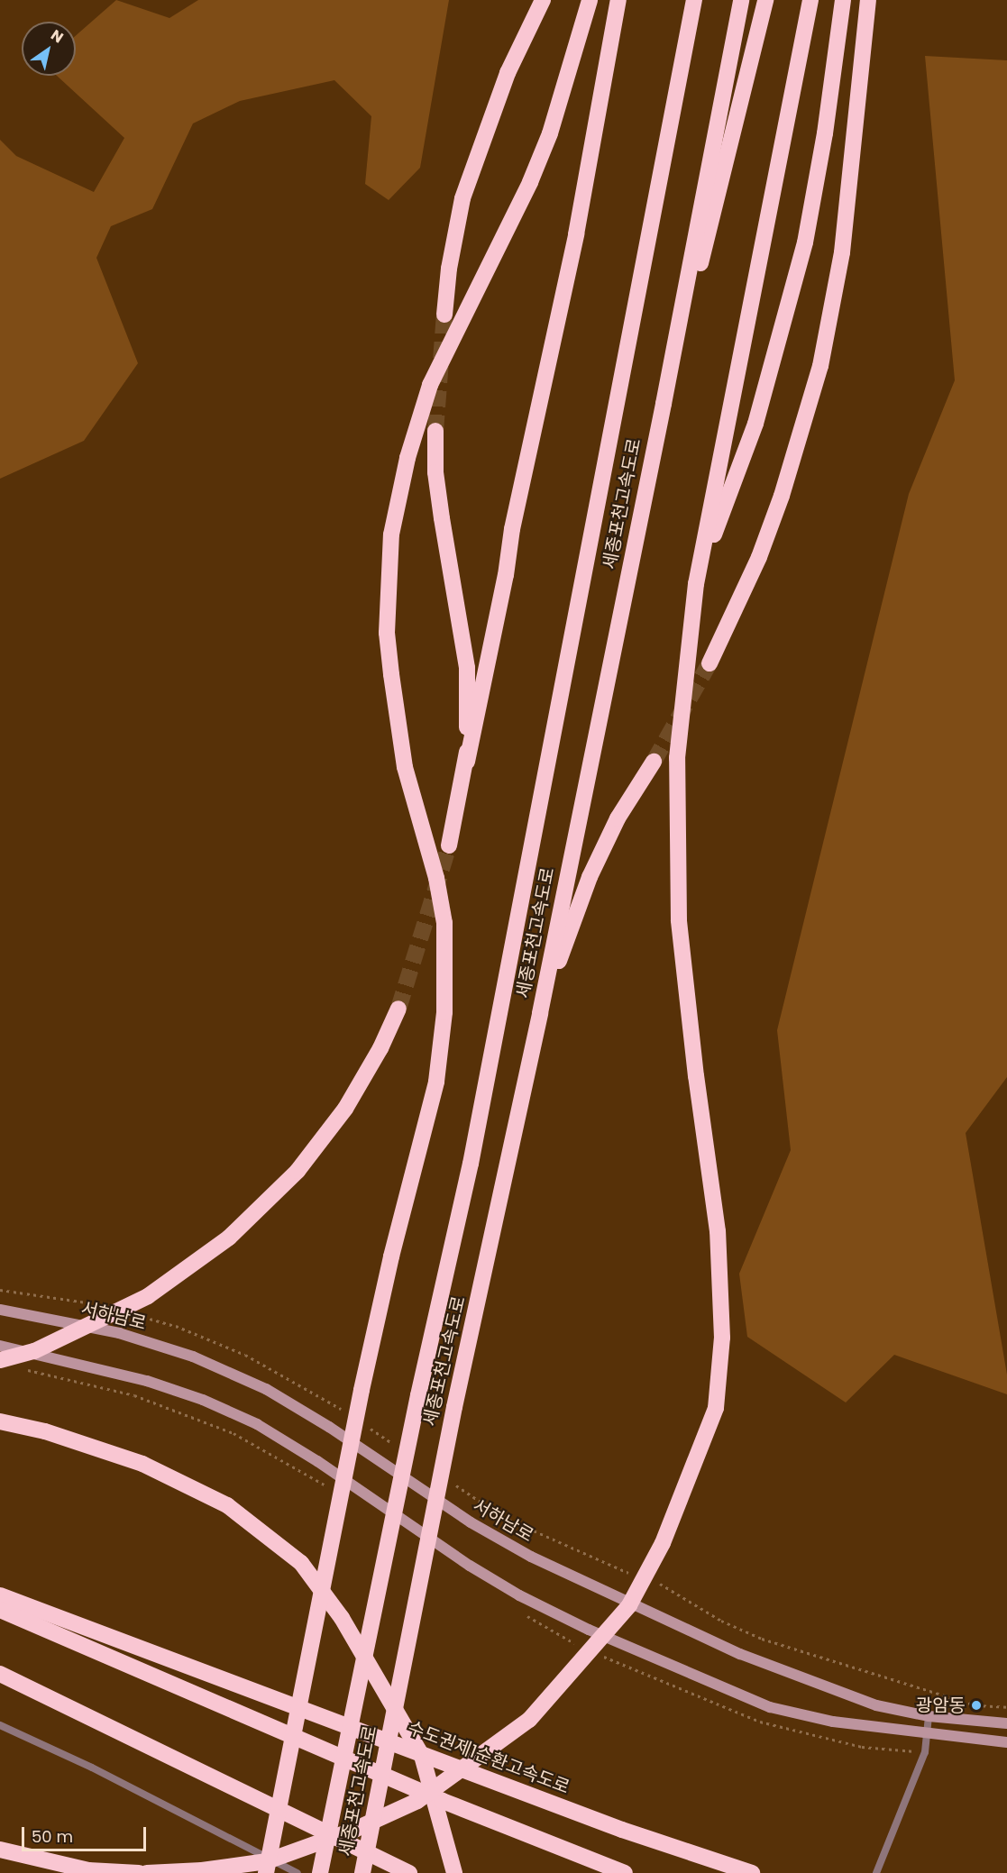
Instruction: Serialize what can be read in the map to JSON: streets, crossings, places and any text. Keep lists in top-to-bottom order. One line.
{"streets":{"highway":["세종포천고속도로","수도권제1순환고속도로"],"main road":["서하남로"]},"places":["광암동"],"scale_bar":"50 m","north":"top right"}
